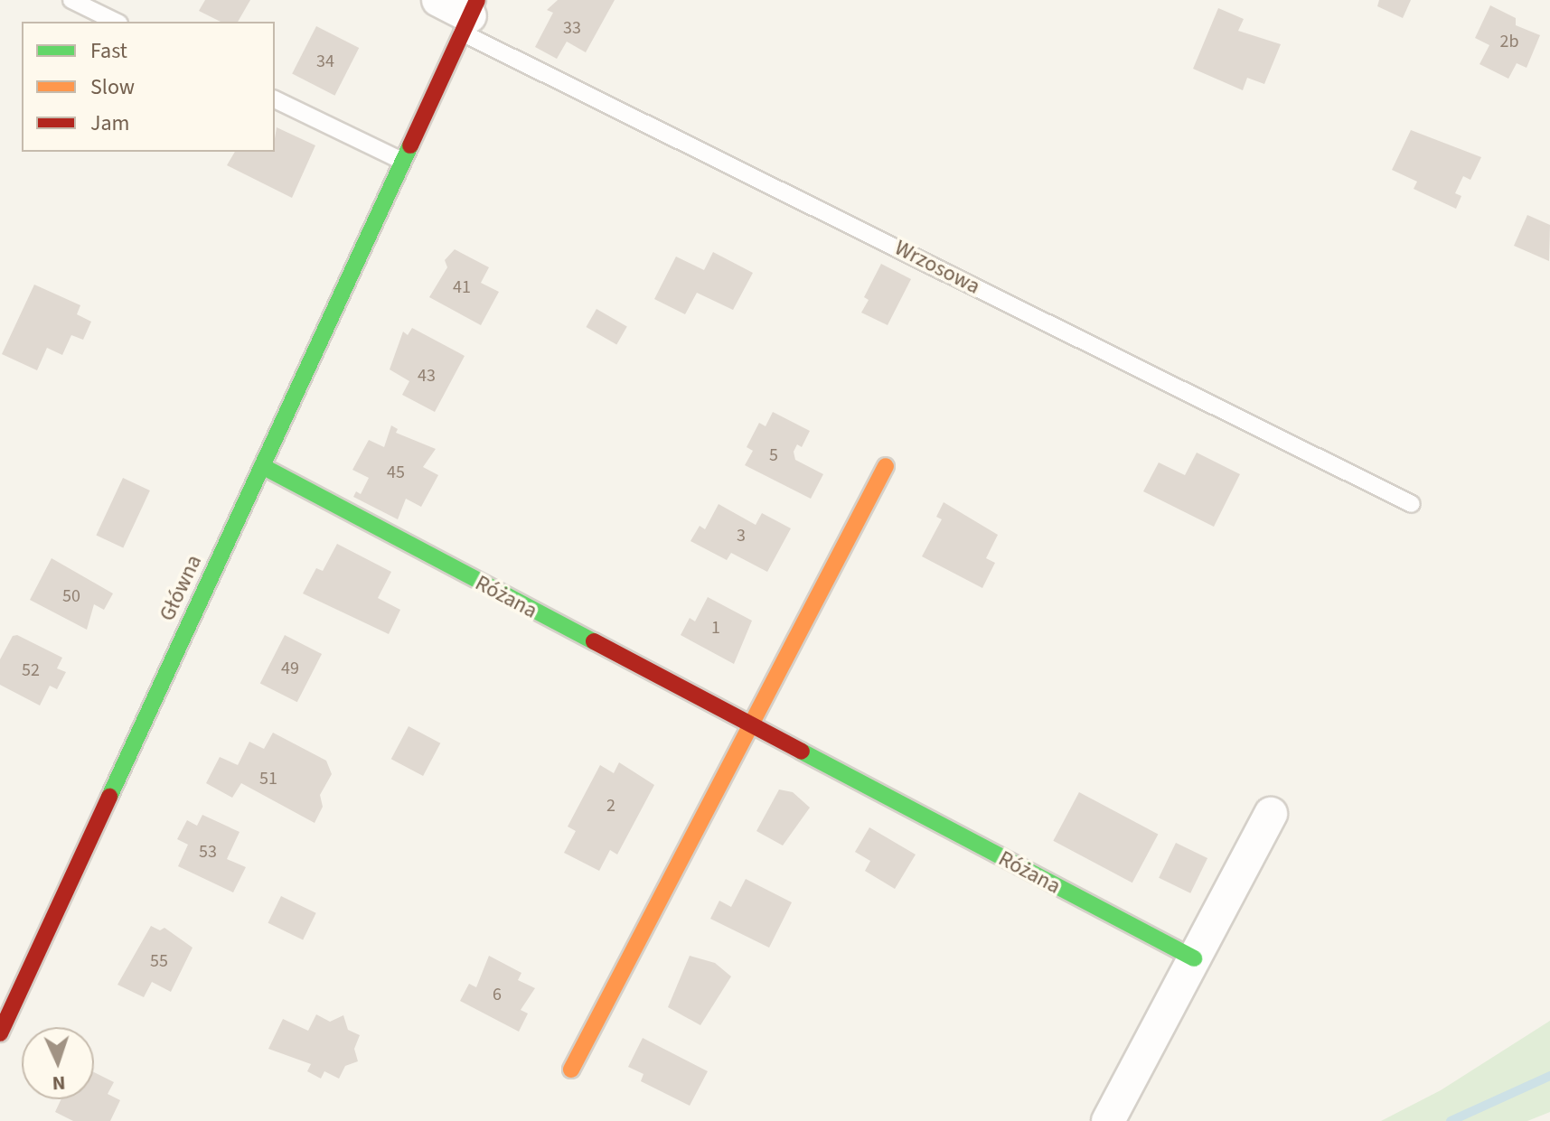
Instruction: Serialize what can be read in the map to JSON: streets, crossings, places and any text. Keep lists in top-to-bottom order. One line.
{"streets":{"street":["Główna","Różana"],"lane":["Wrzosowa"]},"crossings":[["Wrzosowa","Główna"],["Główna","Różana"]],"house_numbers":["33","2b","34","41","43","5","45","3","50","1","49","52","51","2","53","55","6"],"legend":["Fast","Slow","Jam"],"north":"bottom"}
